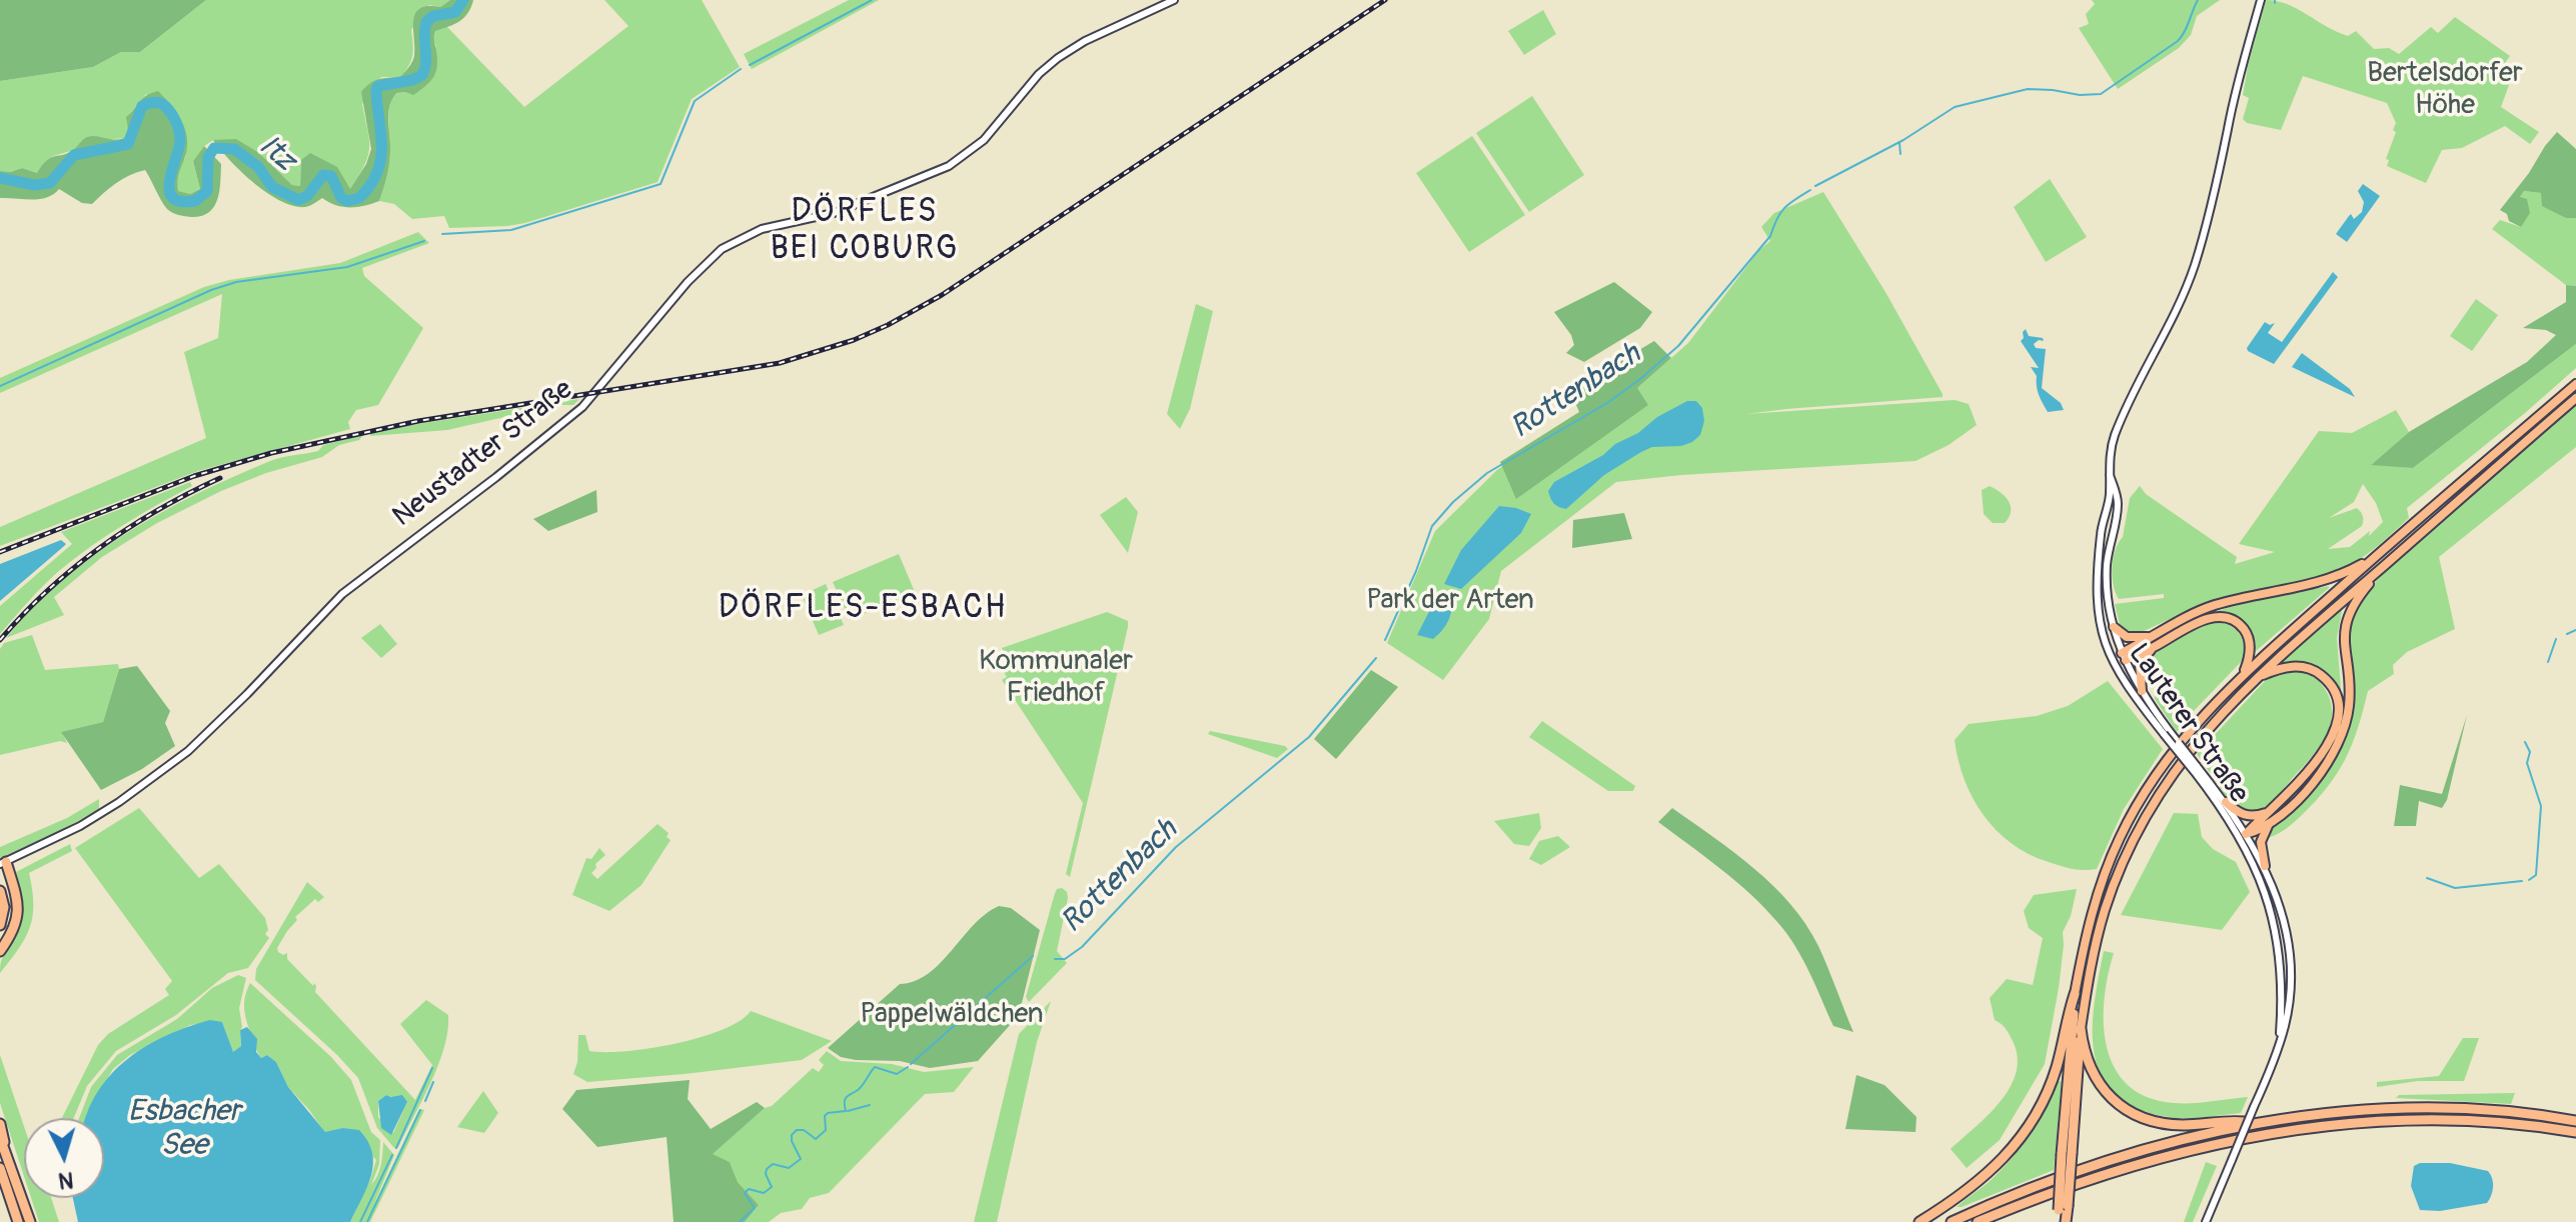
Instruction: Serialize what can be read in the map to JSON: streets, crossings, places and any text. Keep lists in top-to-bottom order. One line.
{"streets":{"street":["Neustadter Straße","Lauterer Straße"]},"districts":["DÖRFLES BEI COBURG","DÖRFLES-ESBACH"],"water":["Itz","Rottenbach","Esbacher See"],"parks":["Bertelsdorfer Höhe","Park der Arten","Kommunaler Friedhof","Pappelwäldchen"],"north":"bottom"}
